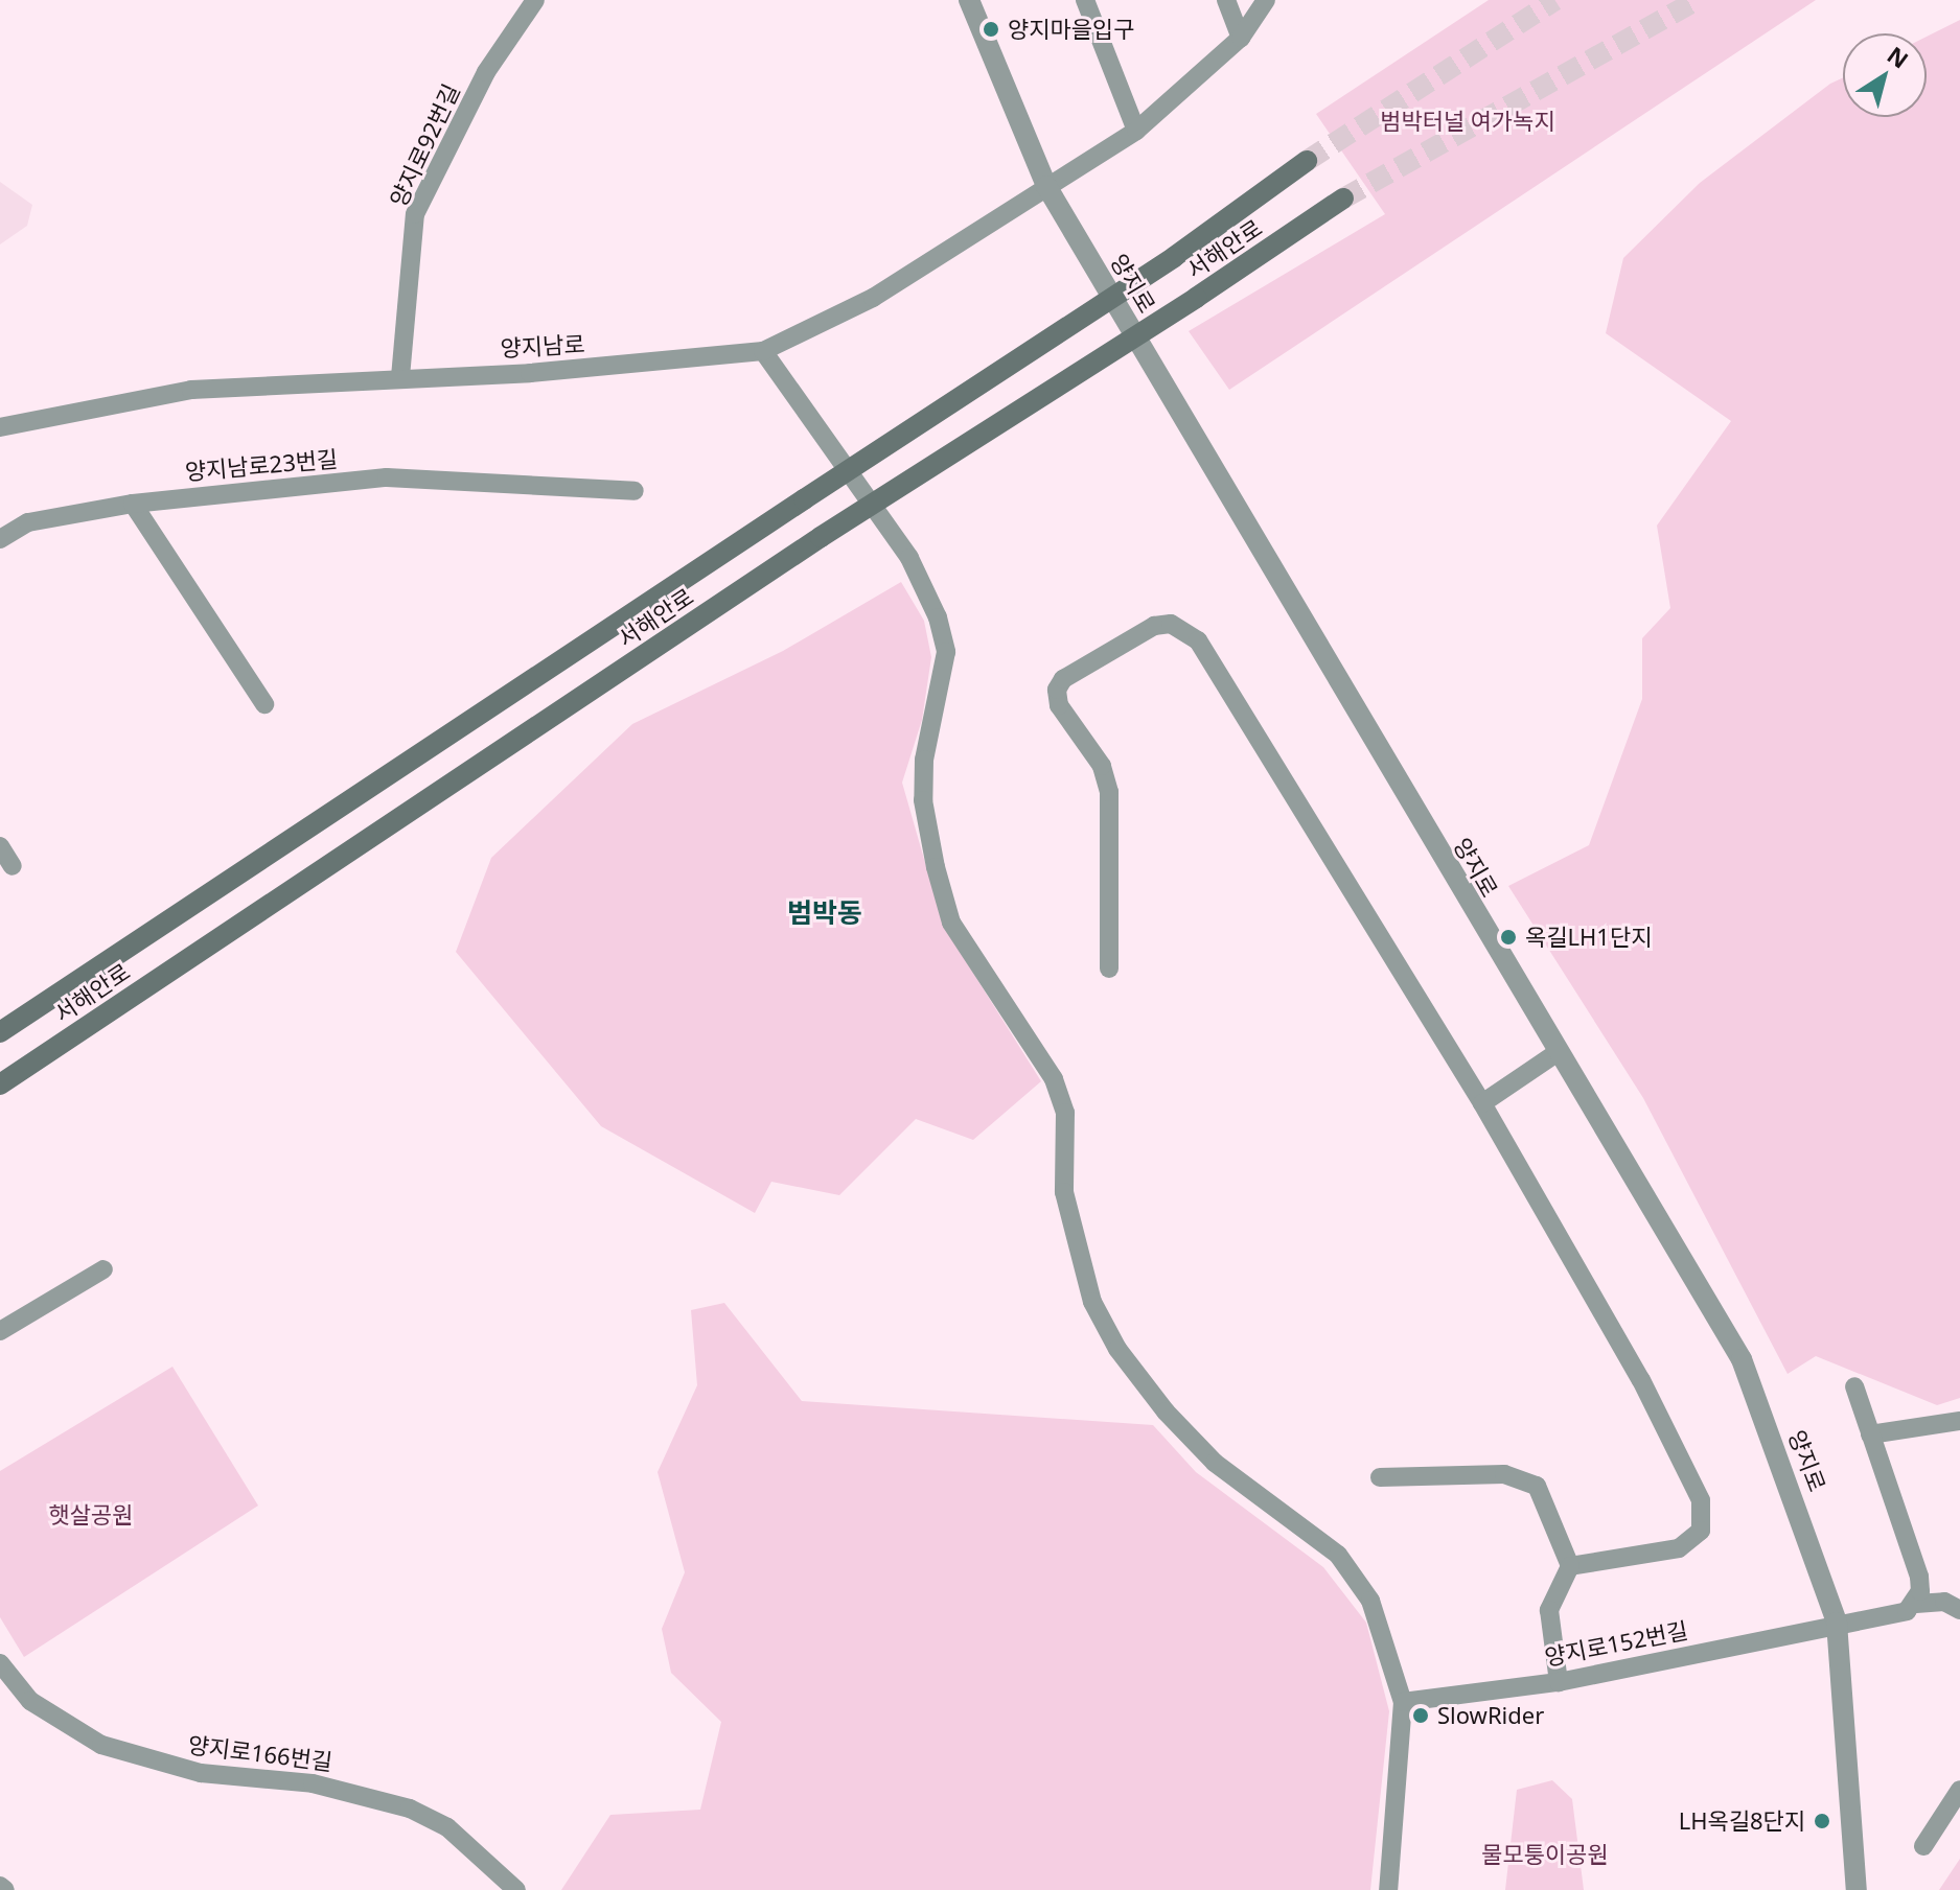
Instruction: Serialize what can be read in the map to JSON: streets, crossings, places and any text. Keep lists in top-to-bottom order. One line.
{"streets":{"main road":["서해안로"],"street":["양지로92번길","양지로","양지남로","양지남로23번길","양지로152번길","양지로166번길"]},"crossings":[["양지로92번길","양지남로"],["양지로","양지남로"],["양지로","양지로152번길"]],"districts":["범박동"],"parks":["범박터널 여가녹지","햇살공원","물모퉁이공원"],"places":["양지마을입구","옥길LH1단지","SlowRider","LH옥길8단지"],"north":"top right"}
